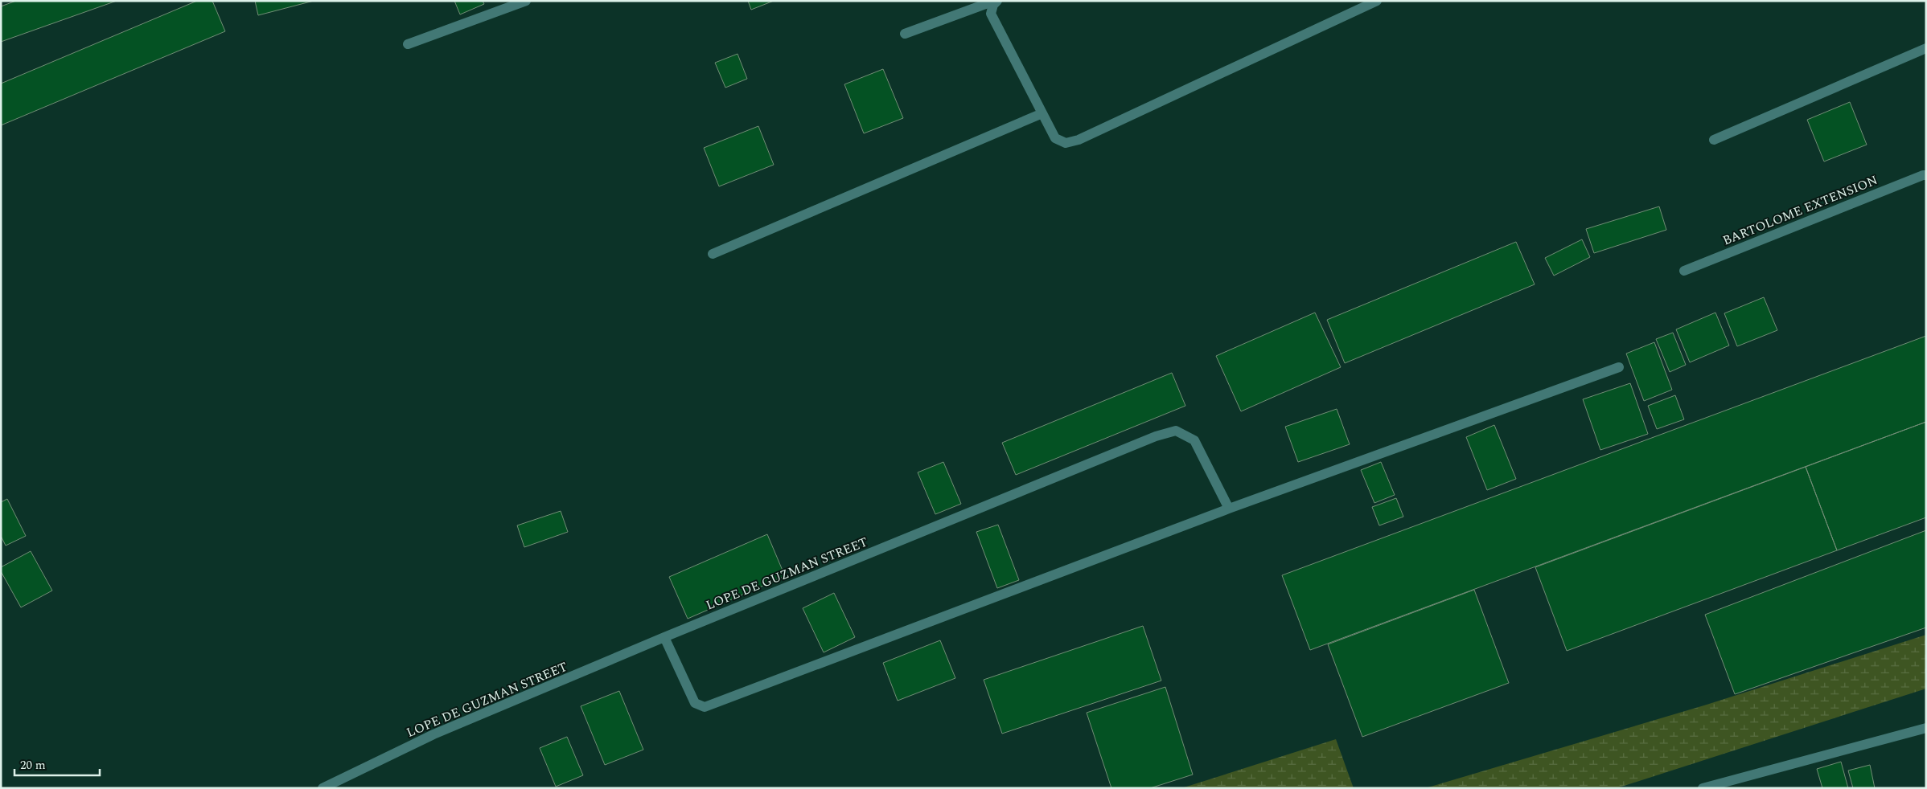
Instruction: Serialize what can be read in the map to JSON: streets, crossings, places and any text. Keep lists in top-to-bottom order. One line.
{"streets":{"street":["BARTOLOME EXTENSION","LOPE DE GUZMAN STREET"]},"scale_bar":"20 m"}
